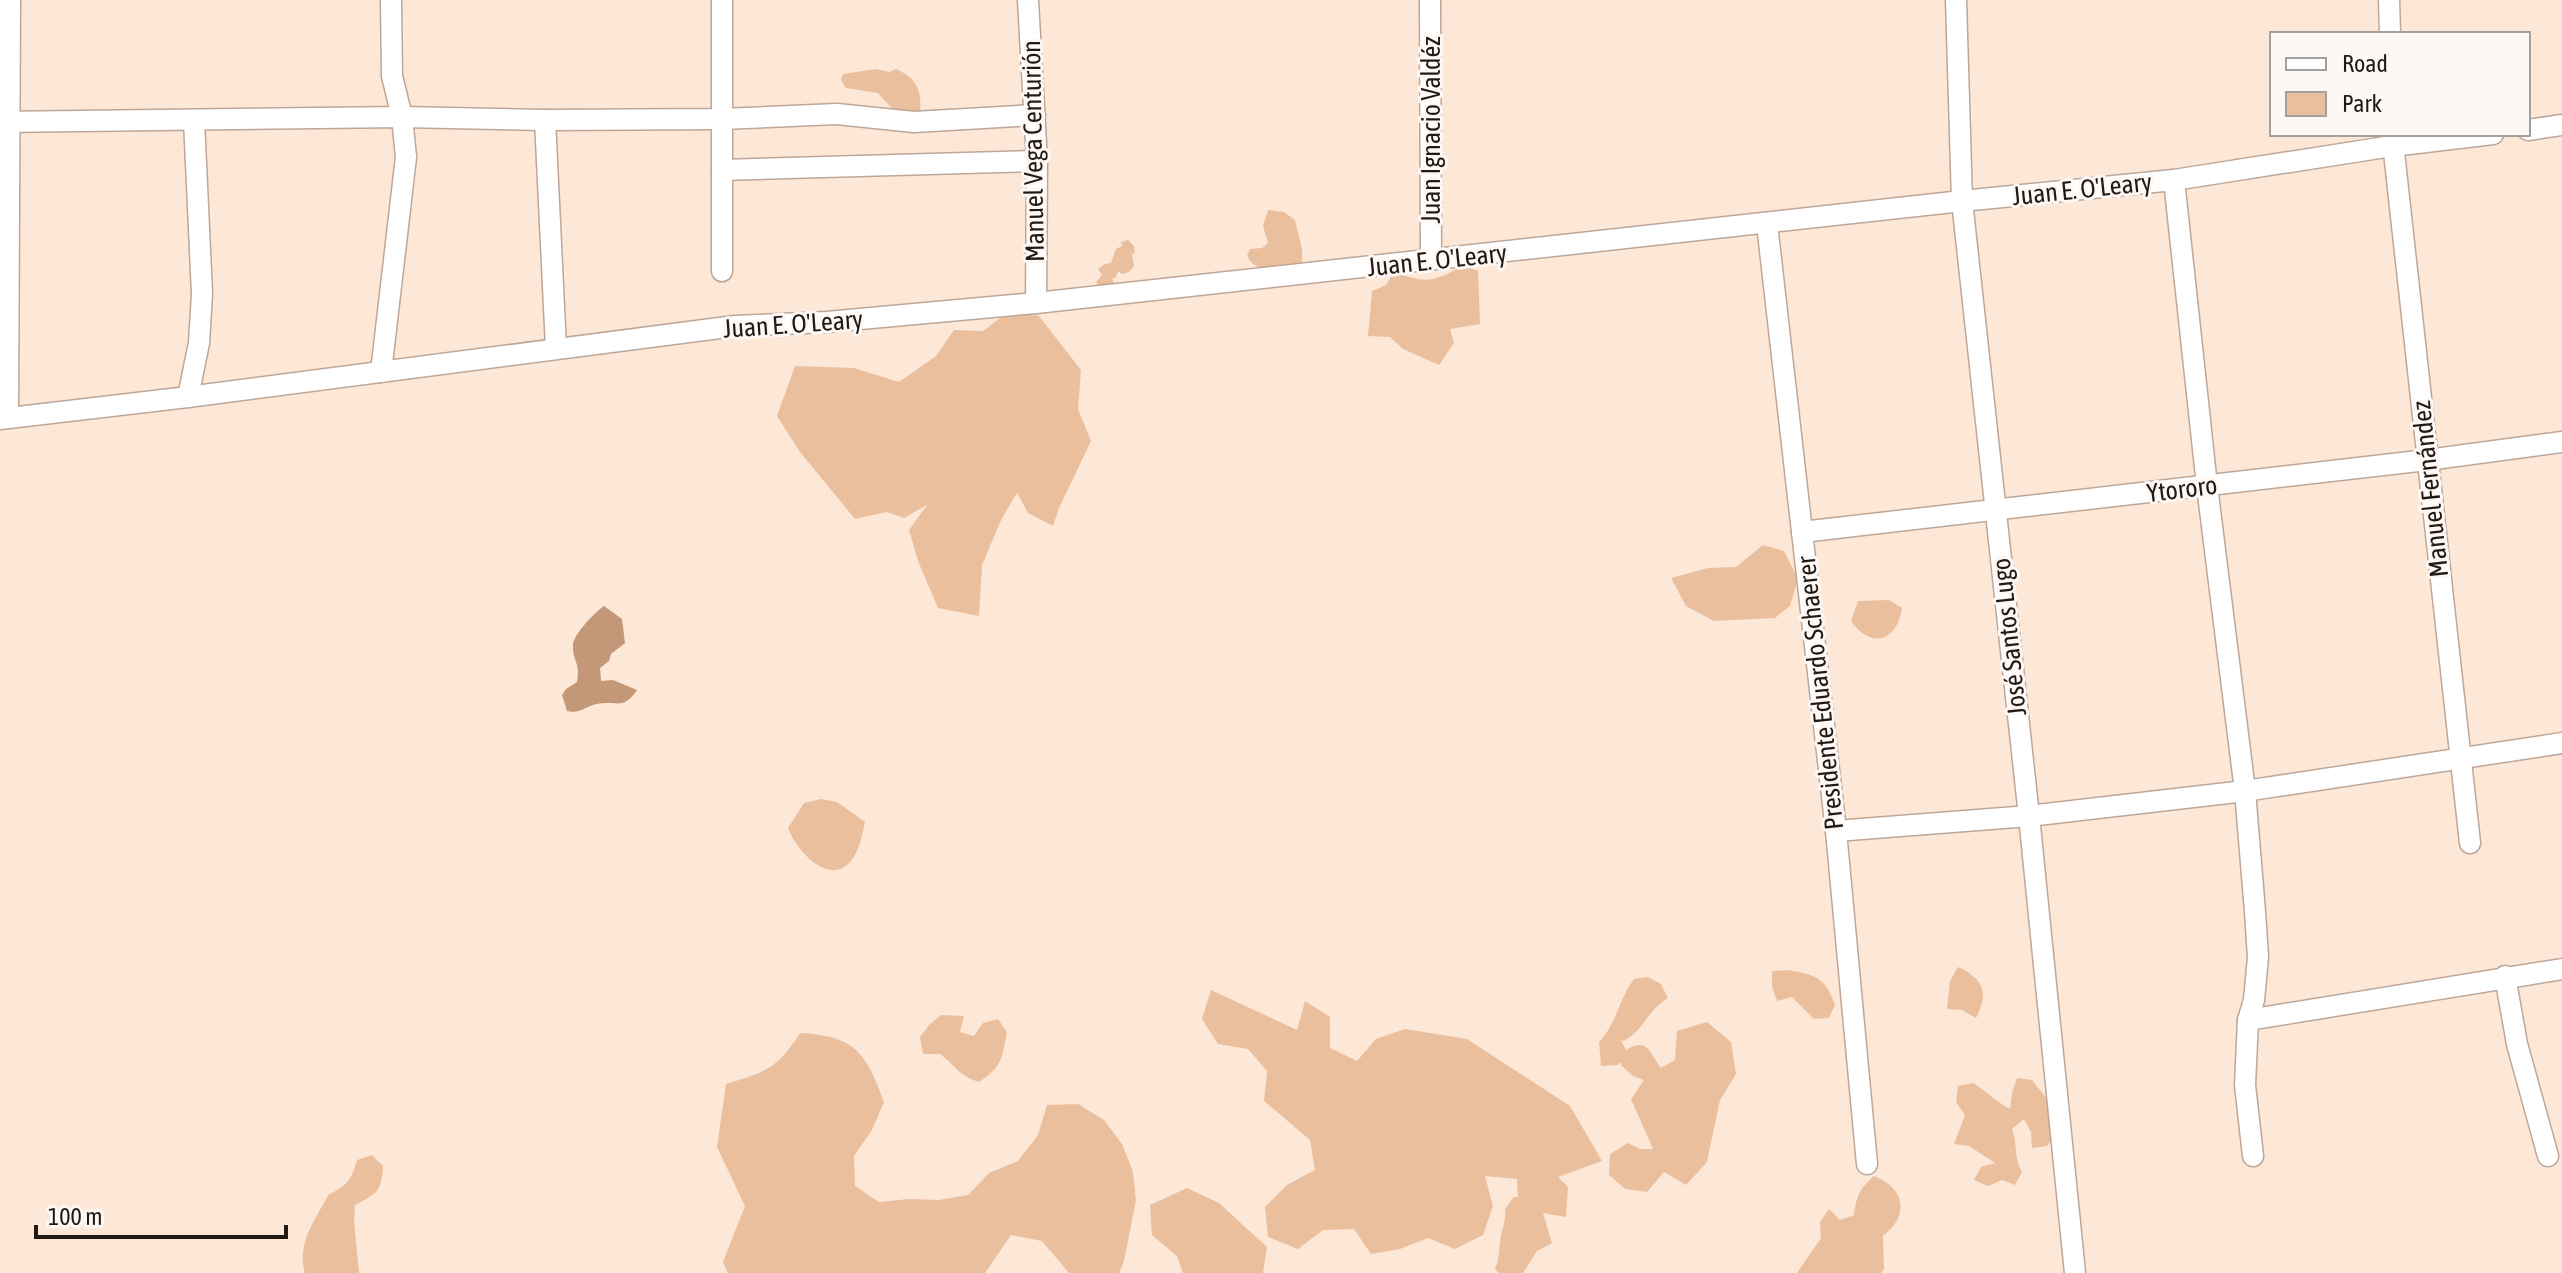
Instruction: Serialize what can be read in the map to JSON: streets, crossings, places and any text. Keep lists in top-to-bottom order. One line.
{"streets":{"street":["Juan Ignacio Valdéz","Manuel Vega Centurión","Juan E. O'Leary","Ytororo","Manuel Fernández","José Santos Lugo","Presidente Eduardo Schaerer"]},"crossings":[["Juan Ignacio Valdéz","Juan E. O'Leary"],["Manuel Vega Centurión","Juan E. O'Leary"],["Juan E. O'Leary","Manuel Fernández"],["Juan E. O'Leary","José Santos Lugo"],["Juan E. O'Leary","Presidente Eduardo Schaerer"],["Ytororo","Manuel Fernández"],["Ytororo","José Santos Lugo"],["Ytororo","Presidente Eduardo Schaerer"]],"legend":["Road","Park"],"scale_bar":"100 m"}
